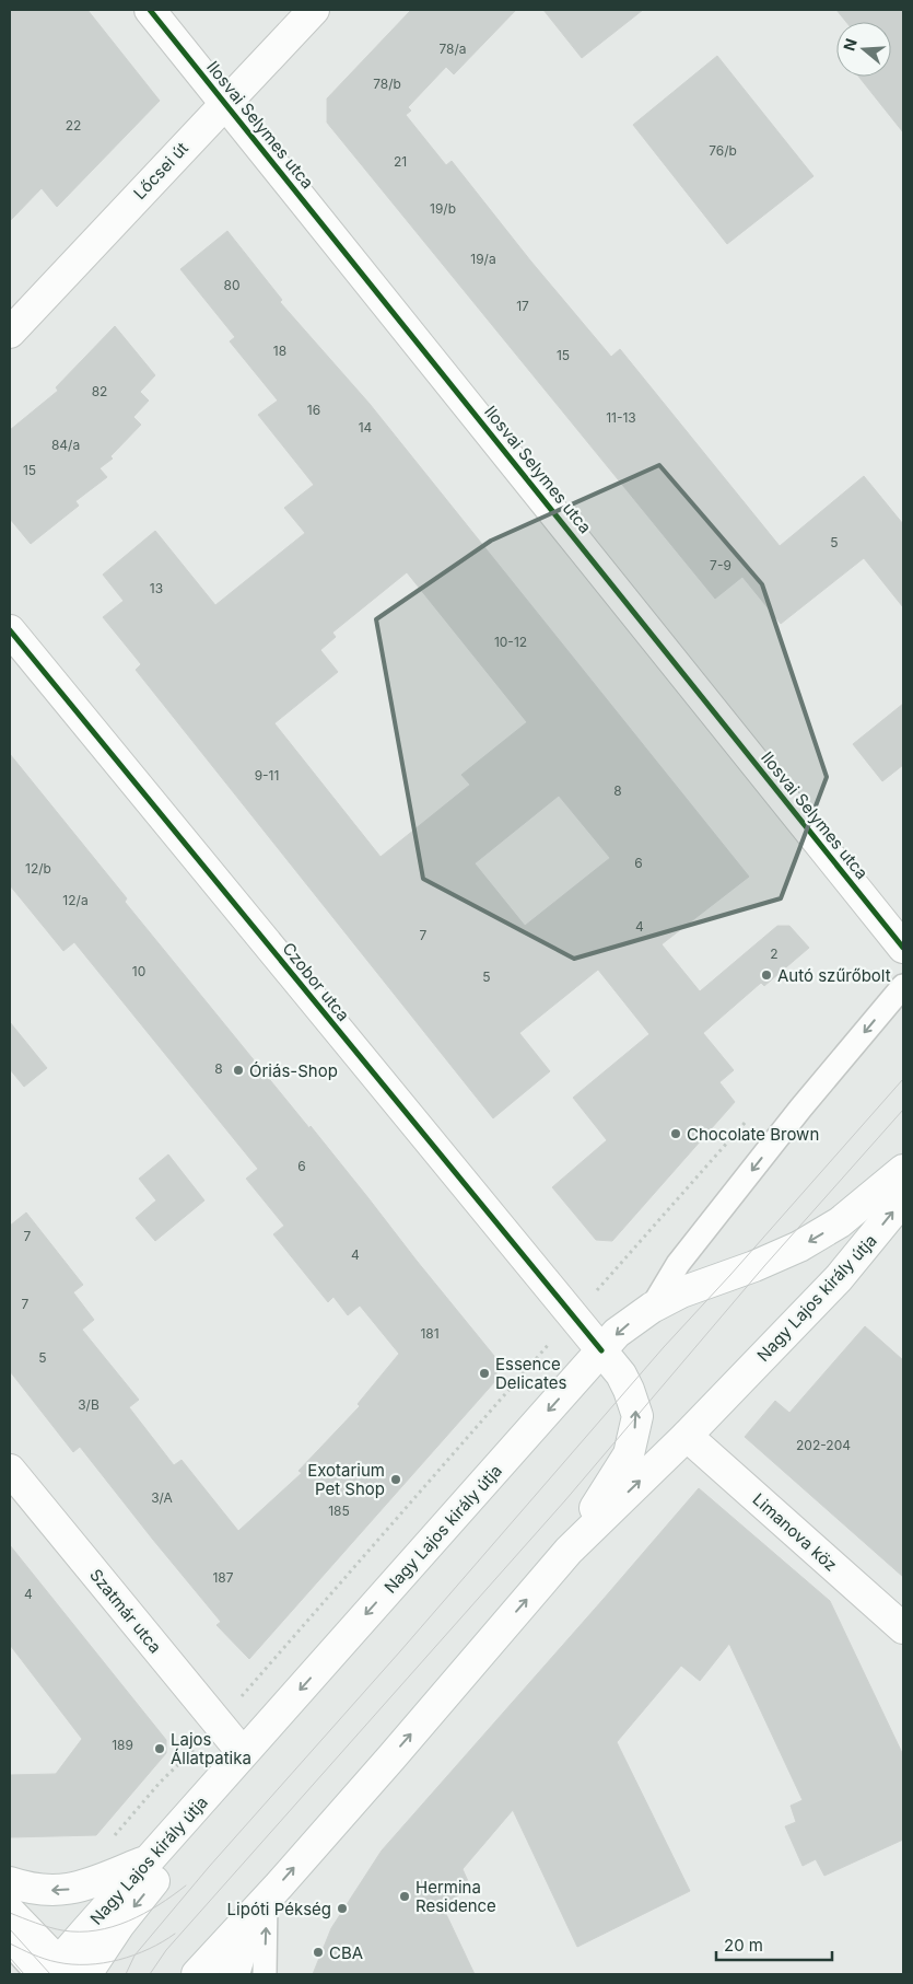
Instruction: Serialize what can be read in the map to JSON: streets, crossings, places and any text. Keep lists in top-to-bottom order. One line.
{"streets":{"street":["Ilosvai Selymes utca","Lőcsei út","Czobor utca","Nagy Lajos király útja","Limanova köz","Szatmár utca"]},"crossings":[["Ilosvai Selymes utca","Lőcsei út"],["Czobor utca","Nagy Lajos király útja"],["Nagy Lajos király útja","Limanova köz"],["Nagy Lajos király útja","Szatmár utca"]],"places":["Autó szűrőbolt","Óriás-Shop","Chocolate Brown","Essence Delicates","Exotarium Pet Shop","Lajos Állatpatika","Hermina Residence","Lipóti Pékség","CBA"],"house_numbers":["78/a","78/b","22","76/b","21","19/b","19/a","80","17","18","15","82","16","11-13","14","84/a","15","5","7-9","13","10-12","9-11","8","6","12/b","12/a","4","7","2","10","5","8","6","7","4","7","181","5","3/B","202-204","3/A","185","187","4","189"],"scale_bar":"20 m","north":"left"}
